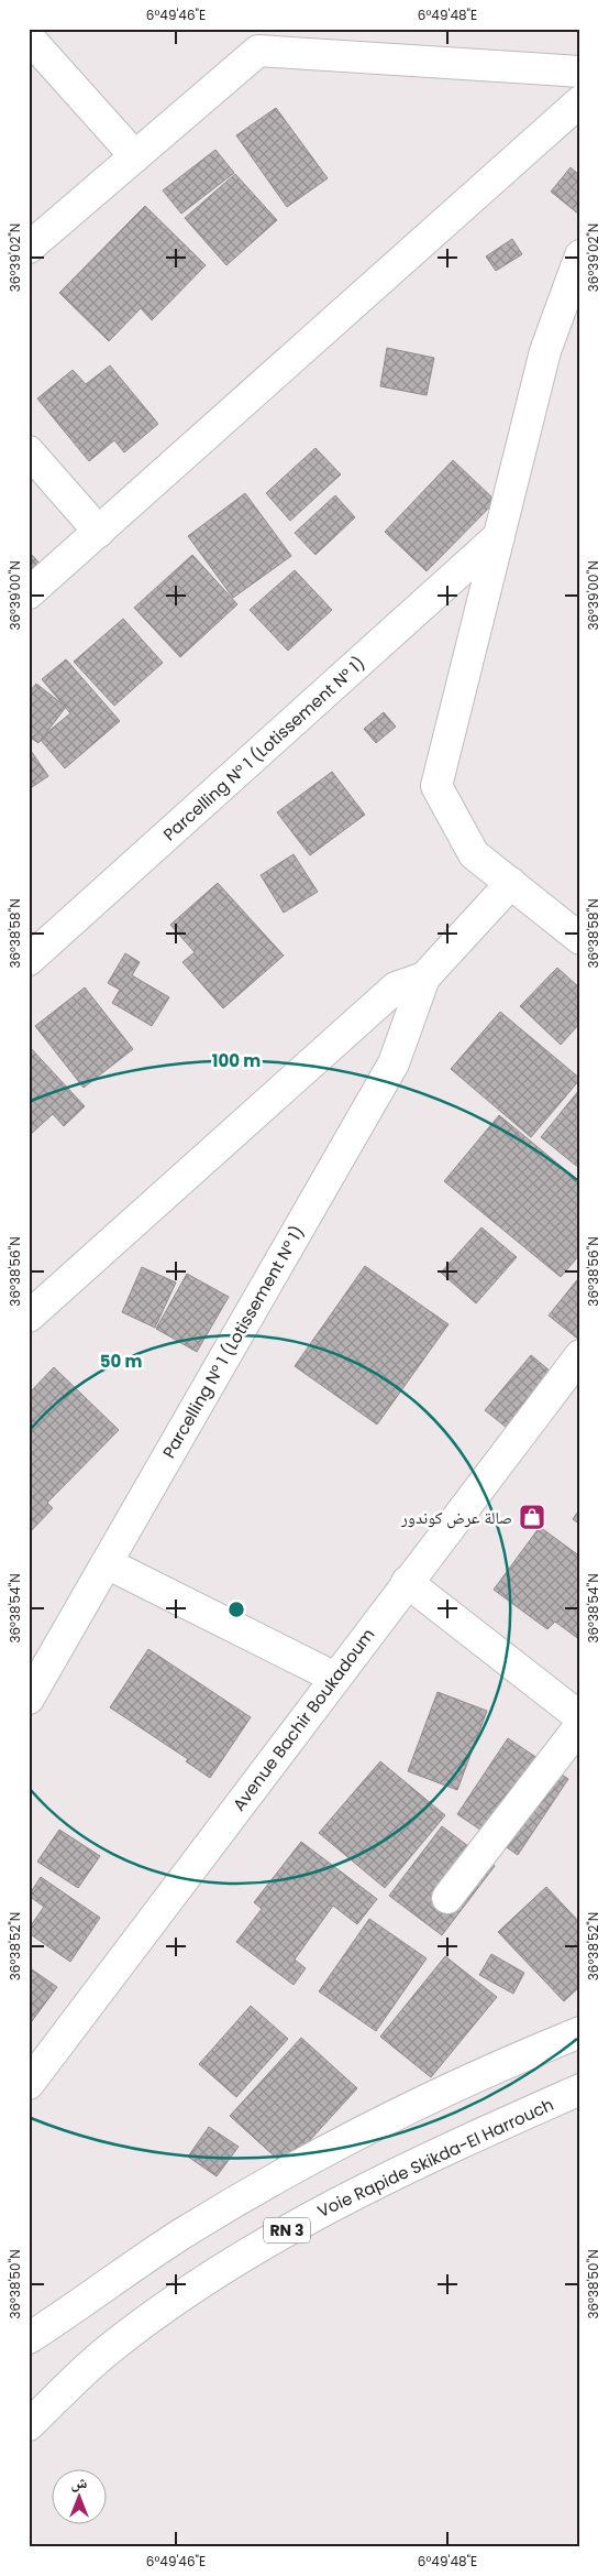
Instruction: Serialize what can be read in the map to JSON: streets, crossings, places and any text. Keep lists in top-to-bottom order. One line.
{"streets":{"main road":["Parcelling N° 1 (Lotissement N° 1)","Avenue Bachir Boukadoum","Voie Rapide Skikda-El Harrouch","RN 3"]},"places":{"shop":["صالة عرض كوندور"]},"north":"top","coordinates":["6°49'46\"E","6°49'48\"E","36°39'02\"N","36°39'00\"N","36°38'58\"N","36°38'56\"N","36°38'54\"N","36°38'52\"N","36°38'50\"N"],"rings":["100 m","50 m"]}
